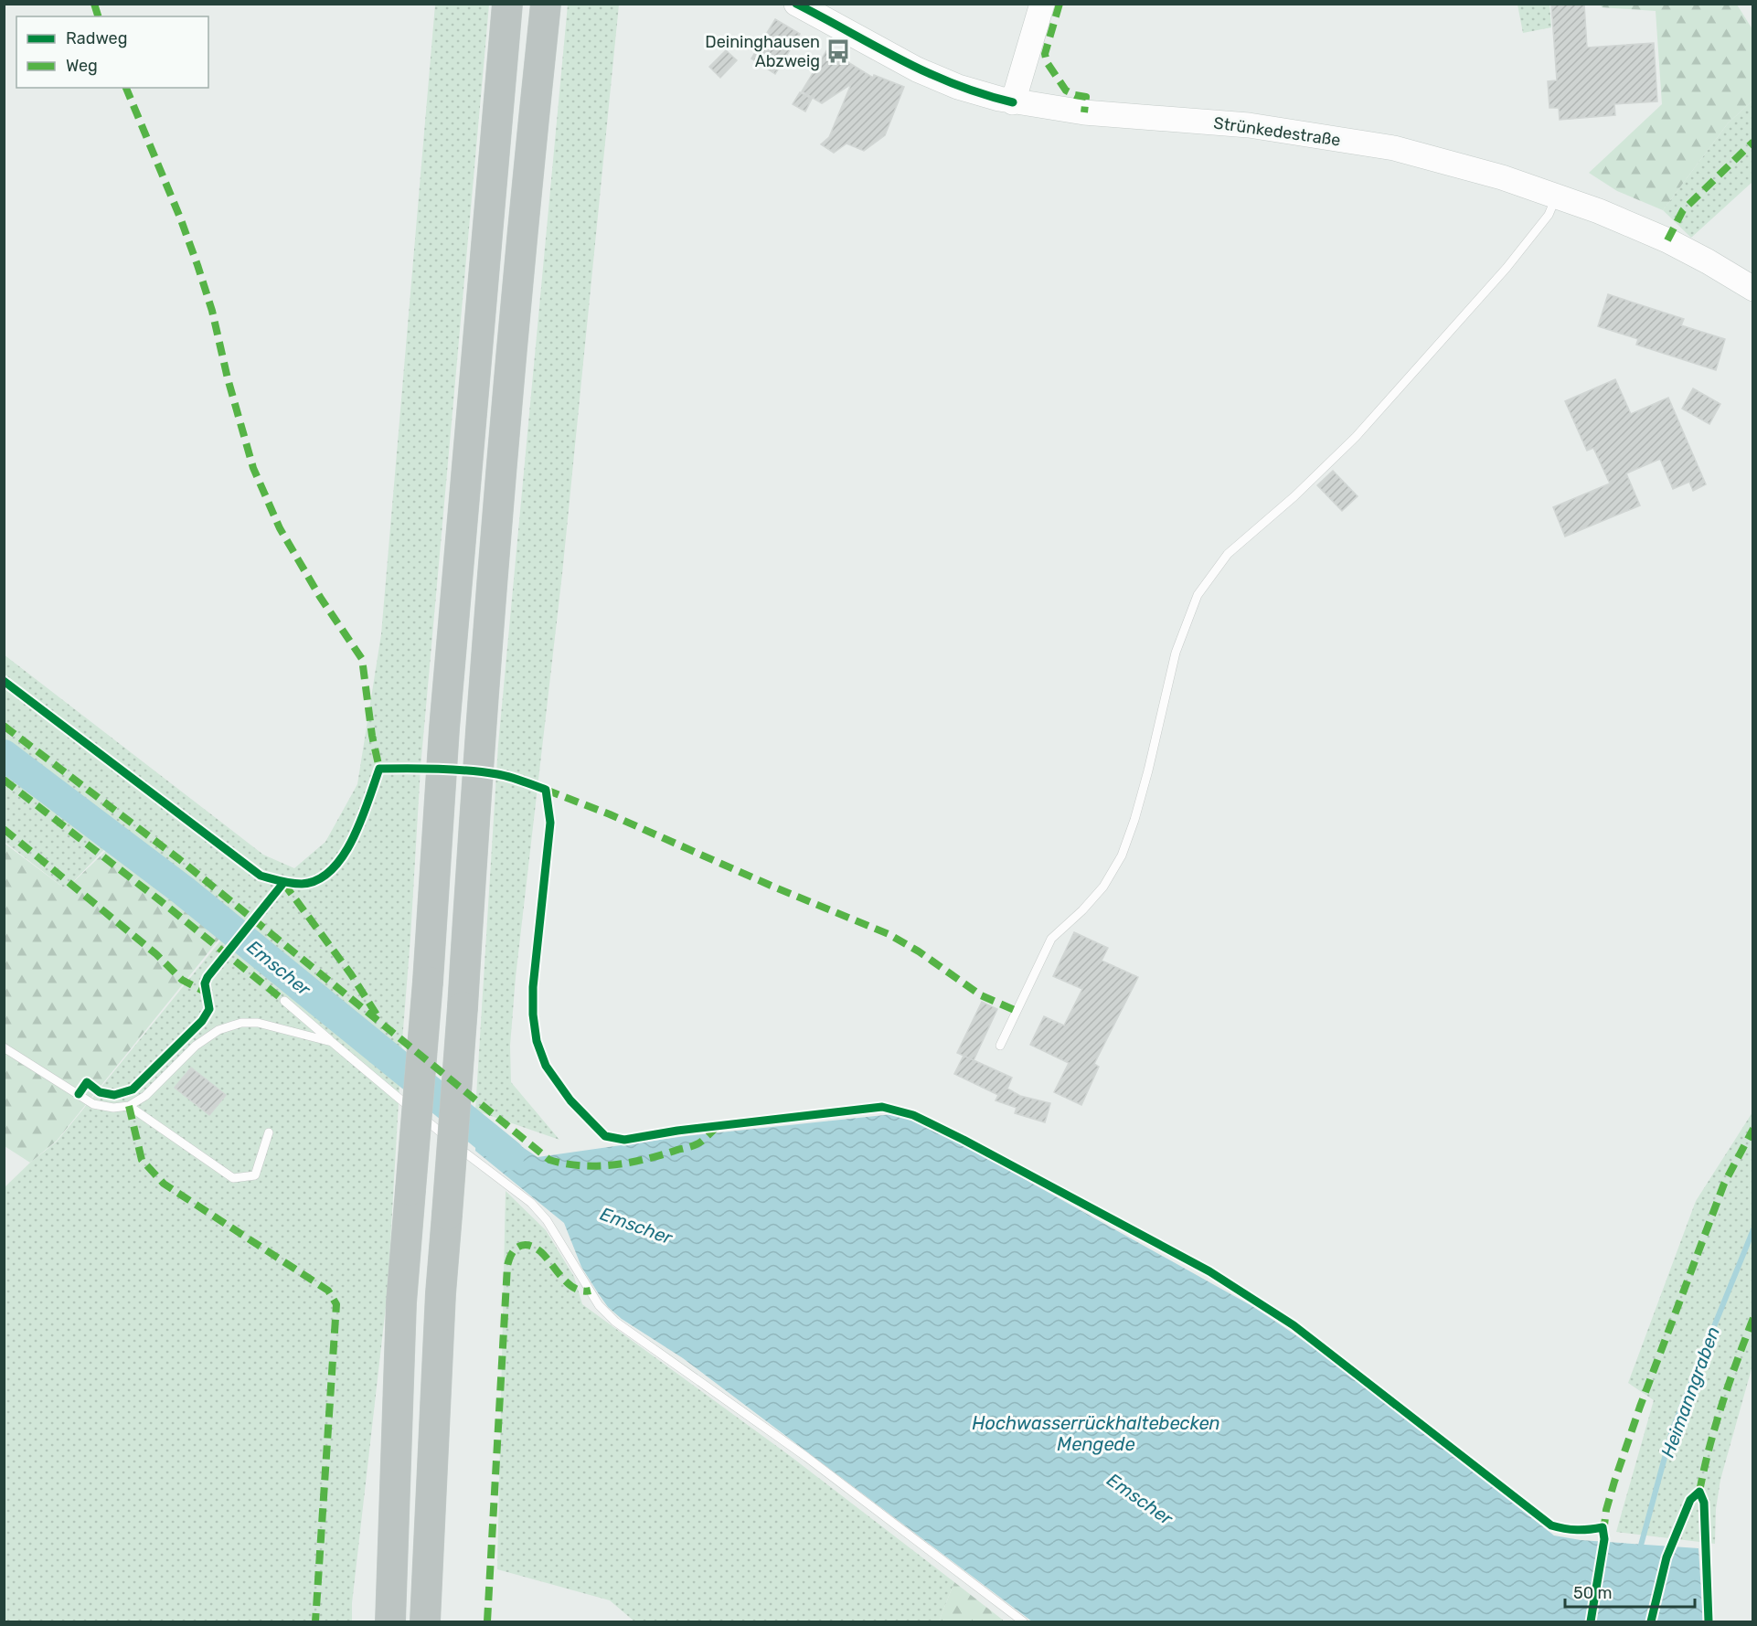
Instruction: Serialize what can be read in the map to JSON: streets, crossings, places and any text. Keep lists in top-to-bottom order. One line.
{"streets":{"main road":["Strünkedestraße"]},"water":["Emscher","Heimanngraben","Hochwasserrückhaltebecken Mengede"],"places":{"bus stop":["Deininghausen Abzweig"]},"legend":["Radweg","Weg"],"scale_bar":"50 m"}
